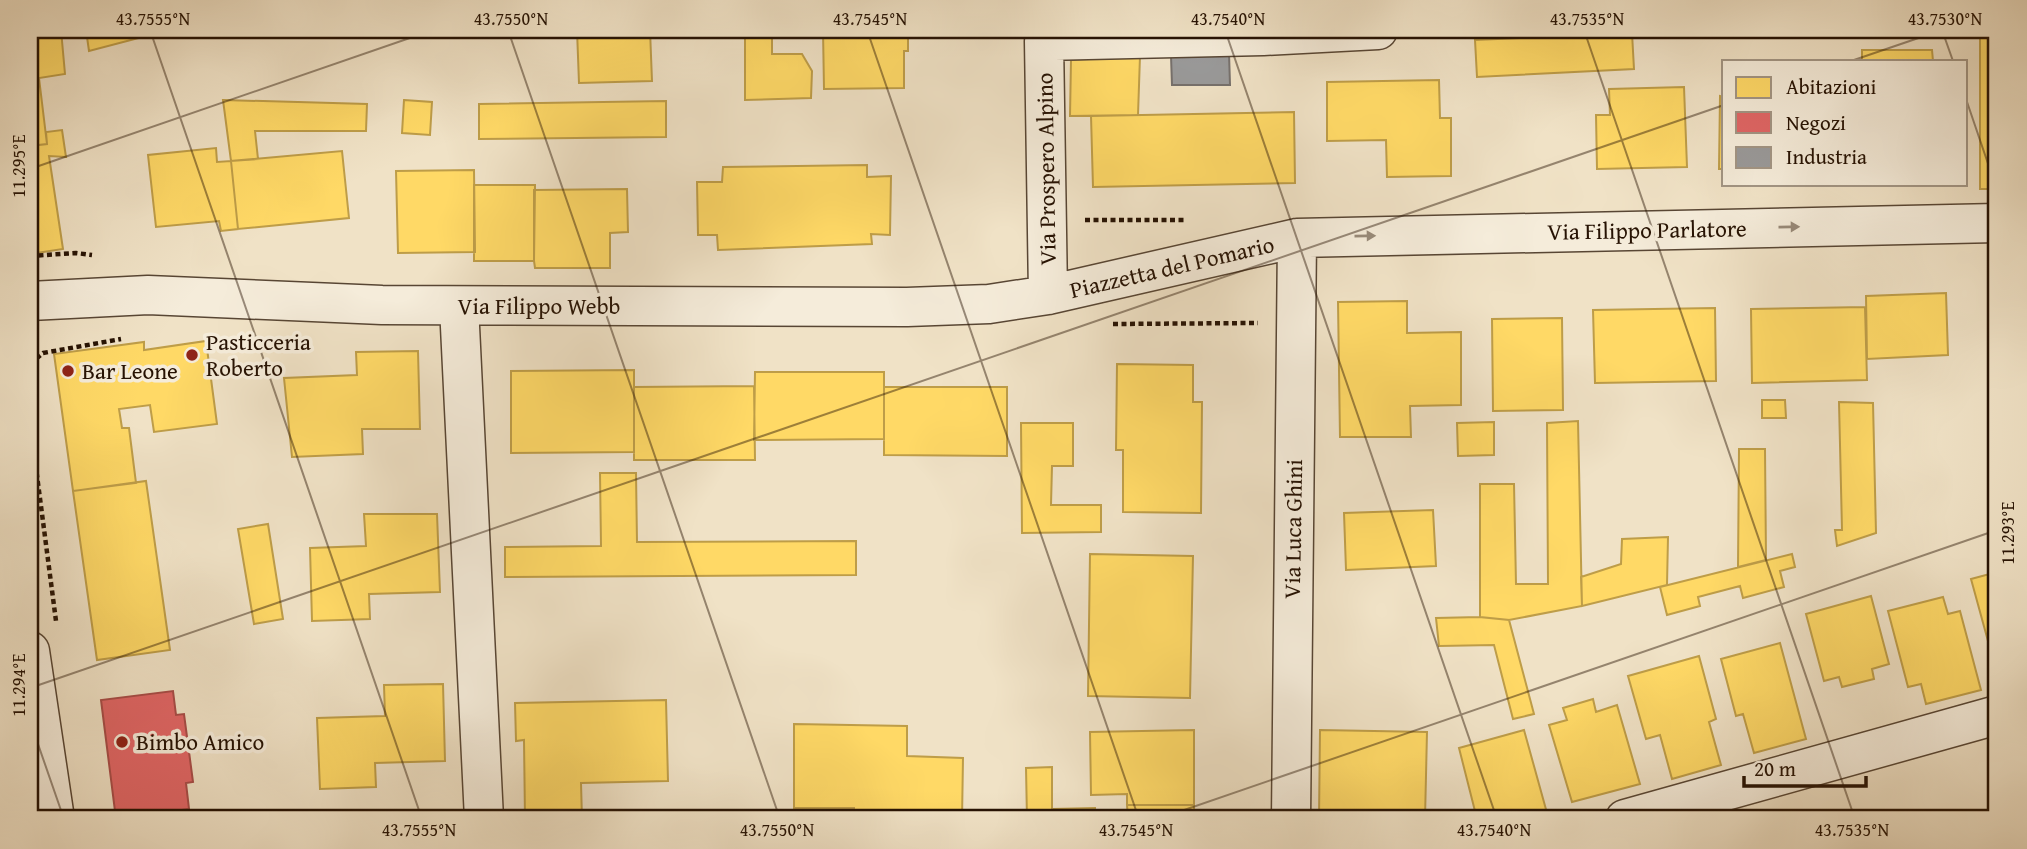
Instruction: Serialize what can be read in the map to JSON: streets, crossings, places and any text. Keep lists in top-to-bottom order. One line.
{"streets":{"street":["Via Prospero Alpino","Via Filippo Parlatore","Piazzetta del Pomario","Via Filippo Webb","Via Luca Ghini"]},"crossings":[["Via Prospero Alpino","Piazzetta del Pomario"],["Via Prospero Alpino","Via Filippo Webb"],["Via Filippo Parlatore","Piazzetta del Pomario"],["Via Filippo Parlatore","Via Luca Ghini"],["Piazzetta del Pomario","Via Filippo Webb"],["Piazzetta del Pomario","Via Luca Ghini"]],"one_way":["Via Filippo Parlatore"],"places":["Pasticceria Roberto","Bar Leone","Bimbo Amico"],"legend":["Abitazioni","Negozi","Industria"],"scale_bar":"20 m","coordinates":["43.7555°N","43.7550°N","43.7545°N","43.7540°N","43.7535°N","43.7530°N","11.295°E","11.293°E","11.294°E"]}
